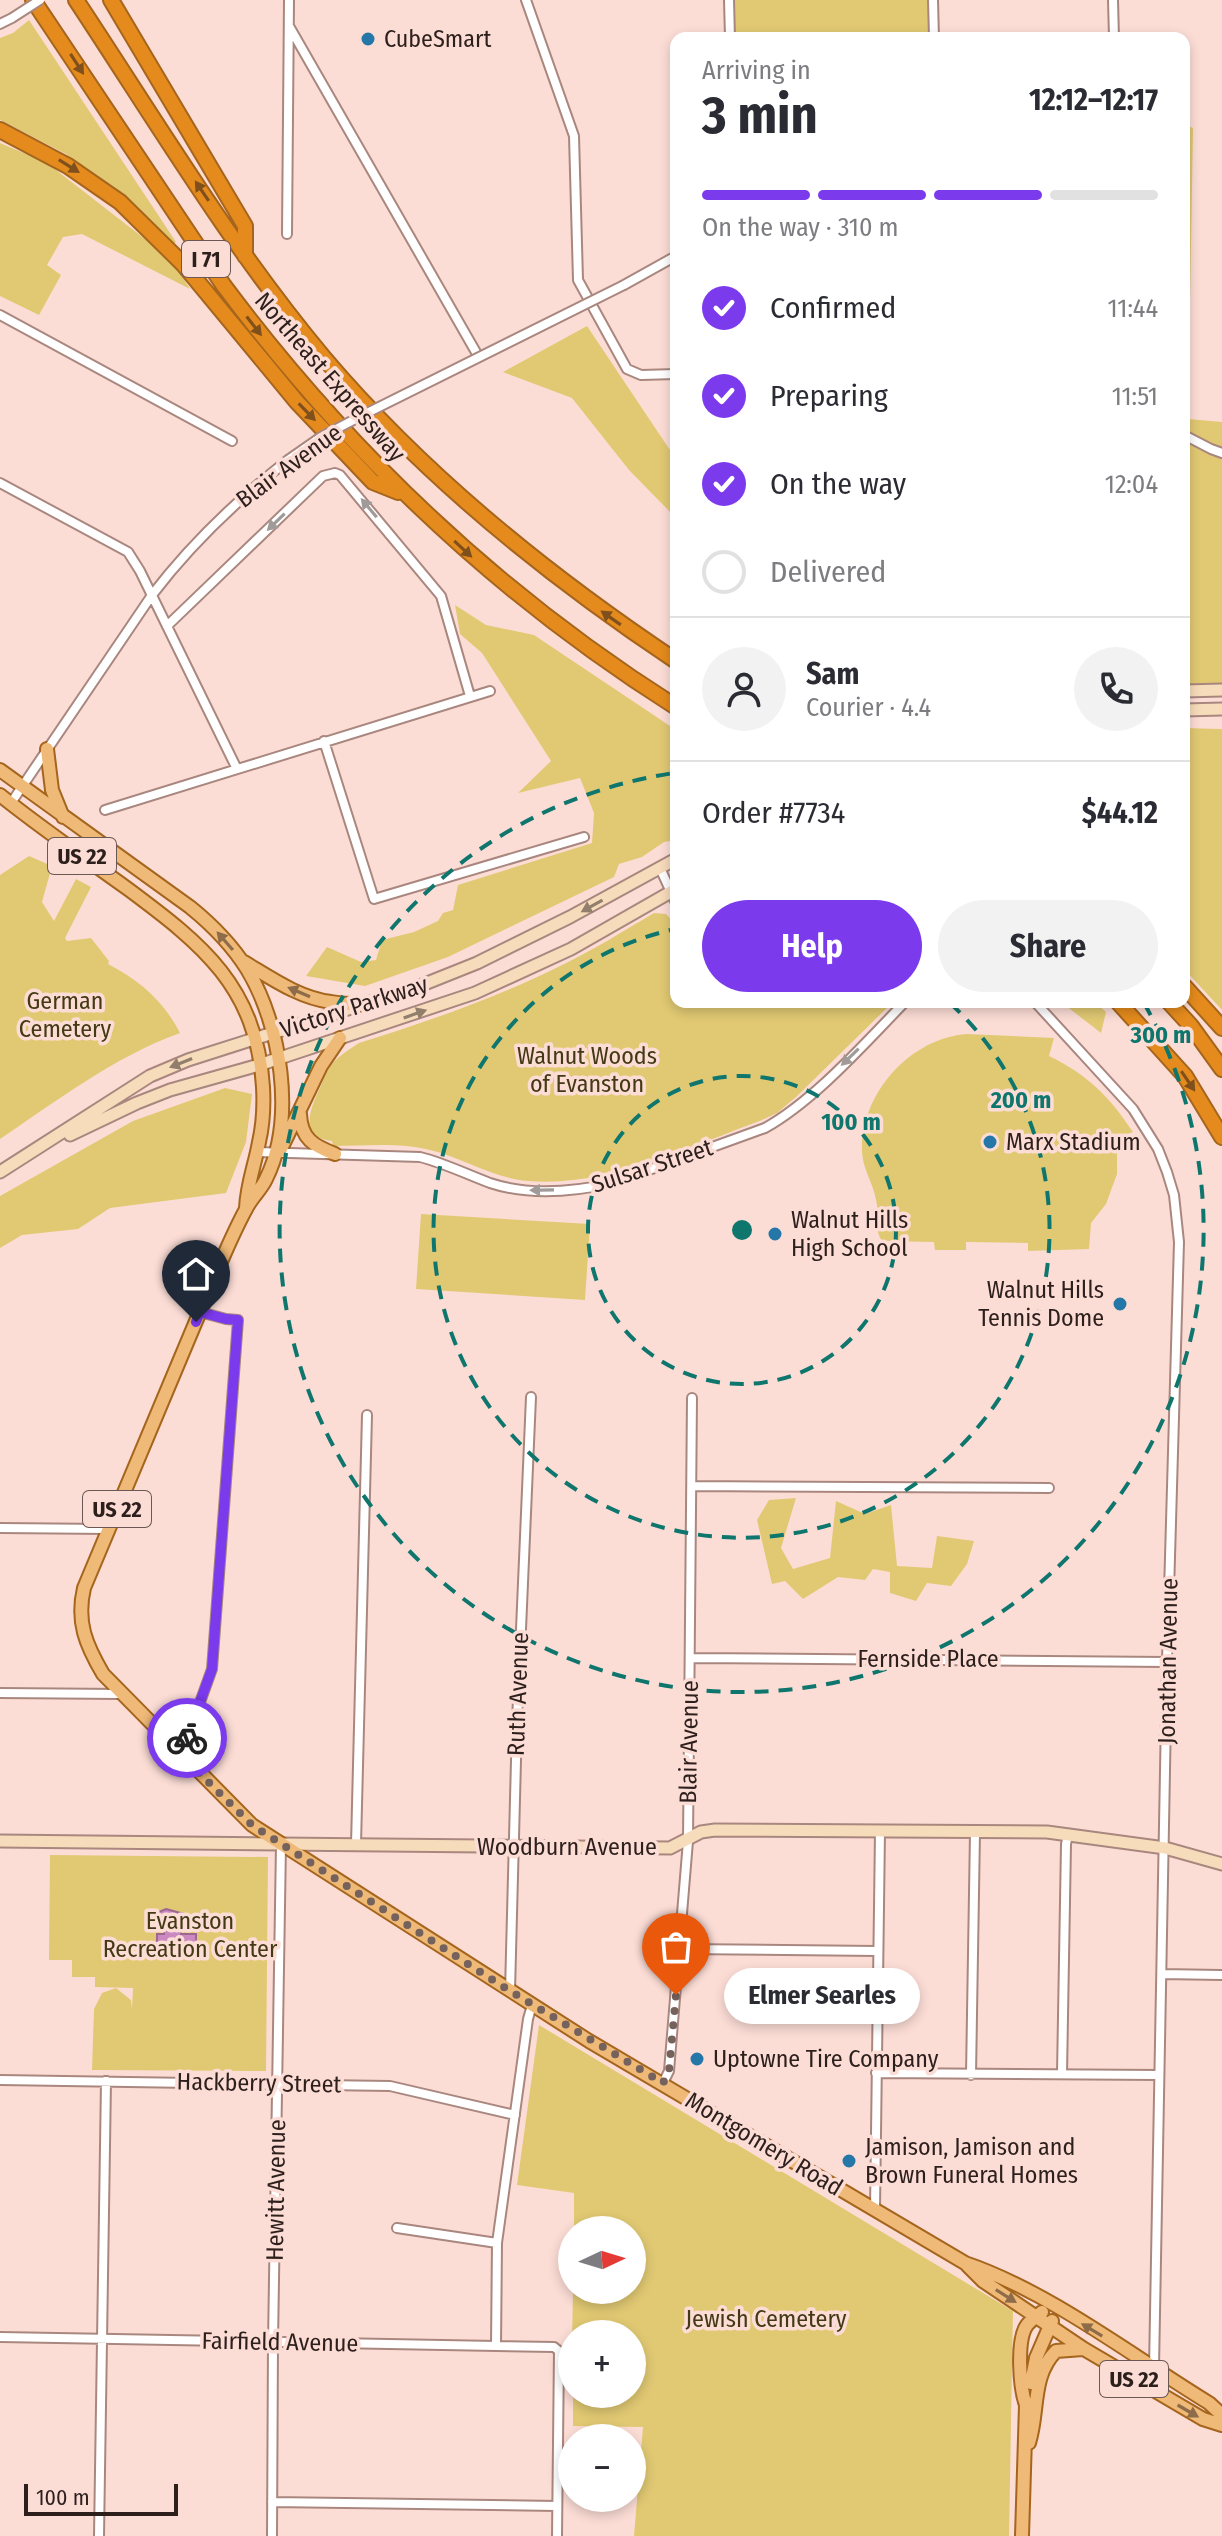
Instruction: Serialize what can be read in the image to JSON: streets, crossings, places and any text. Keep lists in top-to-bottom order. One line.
{"streets":{"highway":["I 71","Northeast Expressway"],"main road":["US 22","Montgomery Road"],"street":["Blair Avenue","Victory Parkway","Sulsar Street","Fernside Place","Jonathan Avenue","Ruth Avenue","Woodburn Avenue","Hackberry Street","Hewitt Avenue","Fairfield Avenue"]},"crossings":[["Blair Avenue","US 22"],["Blair Avenue","Fernside Place"],["Blair Avenue","Woodburn Avenue"],["Blair Avenue","Montgomery Road"],["US 22","Victory Parkway"],["US 22","Sulsar Street"],["US 22","Woodburn Avenue"],["US 22","Montgomery Road"],["US 22","Hewitt Avenue"],["Fernside Place","Jonathan Avenue"],["Jonathan Avenue","Woodburn Avenue"],["Jonathan Avenue","Montgomery Road"],["Ruth Avenue","Woodburn Avenue"],["Ruth Avenue","Montgomery Road"],["Woodburn Avenue","Montgomery Road"],["Woodburn Avenue","Hewitt Avenue"],["Hackberry Street","Hewitt Avenue"],["Montgomery Road","Hewitt Avenue"],["Hewitt Avenue","Fairfield Avenue"]],"one_way":["Sulsar Street"],"parks":["German Cemetery","Walnut Woods of Evanston","Evanston Recreation Center","Jewish Cemetery"],"places":["CubeSmart","Marx Stadium","Walnut Hills High School","Walnut Hills Tennis Dome","Elmer Searles","Uptowne Tire Company","Jamison, Jamison and Brown Funeral Homes"],"scale_bar":"100 m","north":"right","page":{"heading":["3 min","Arriving in","12:12–12:17"],"panel":["Sam","Courier · 4.4","Order #7734","$44.12"],"bar":"On the way · 310 m","list":[["Confirmed","11:44"],["Preparing","11:51"],["On the way","12:04"],"Delivered"],"buttons":["Help","Share"],"bubble":"Elmer Searles","map_buttons":["+","−"],"scale":"100 m"},"rings":["300 m","200 m","100 m"]}
